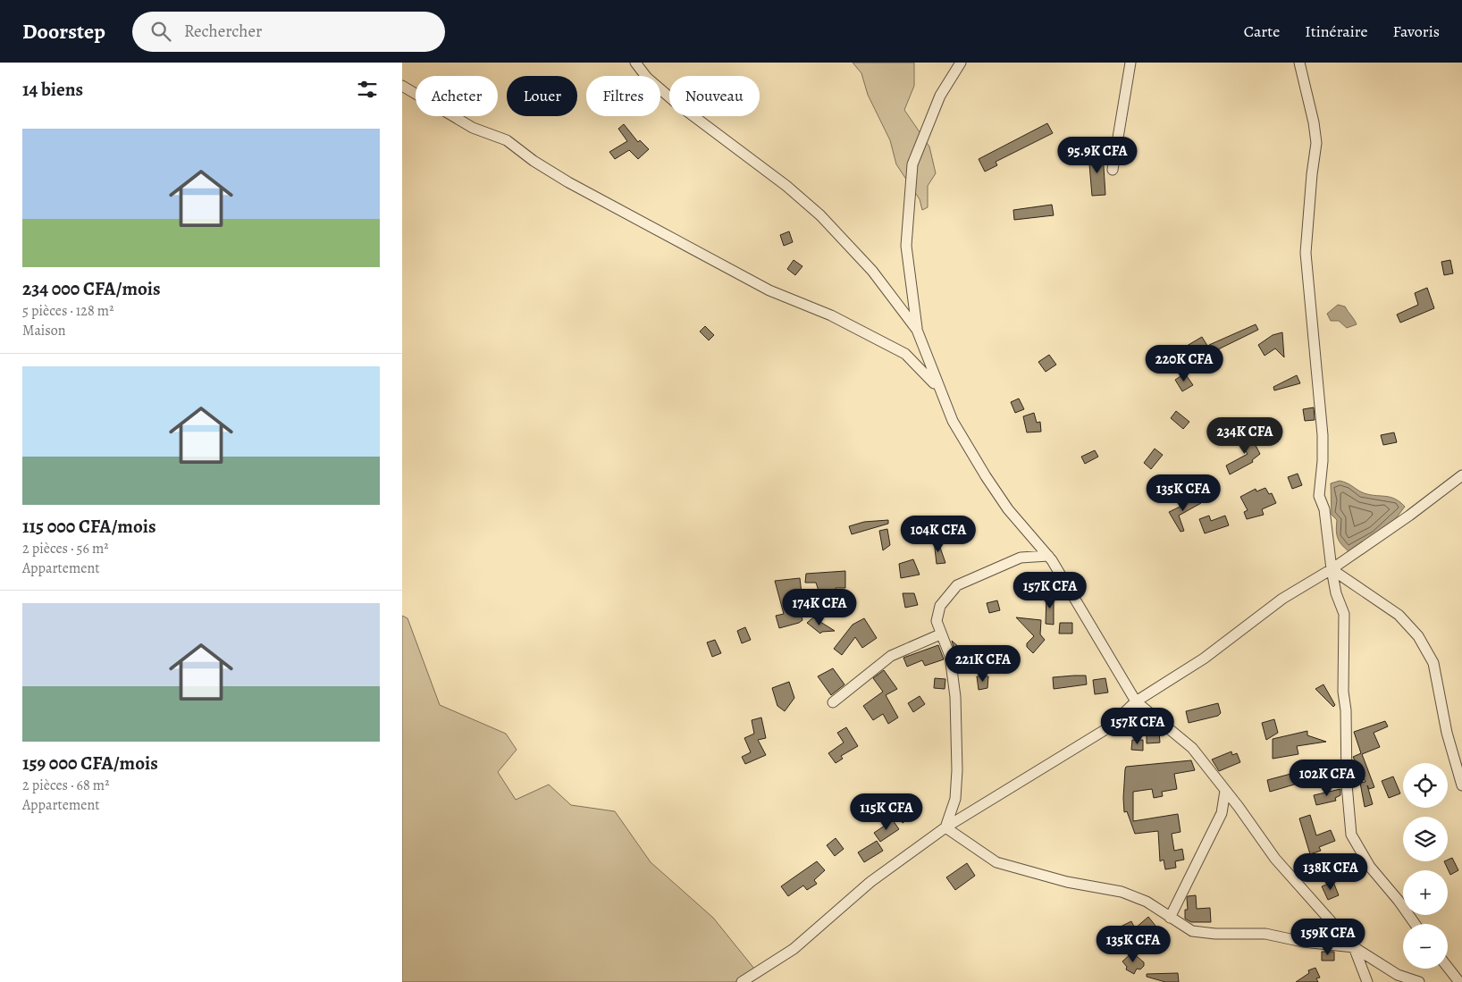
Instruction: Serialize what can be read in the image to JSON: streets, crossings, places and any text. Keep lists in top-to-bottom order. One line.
{"page":{"header":"Doorstep","search":"Rechercher","nav":["Carte","Itinéraire","Favoris"],"heading":"14 biens","chip":["Acheter","Louer","Filtres","Nouveau"],"list":[{"name":"234 000 CFA/mois","note":"5 pièces · 128 m² · Maison"},{"name":"115 000 CFA/mois","note":"2 pièces · 56 m² · Appartement"},{"name":"159 000 CFA/mois","note":"2 pièces · 68 m² · Appartement"}],"price":["95.9K CFA","220K CFA","234K CFA","135K CFA","104K CFA","157K CFA","174K CFA","221K CFA","157K CFA","102K CFA","115K CFA","138K CFA","159K CFA","135K CFA"],"map_buttons":["+","−"]}}
